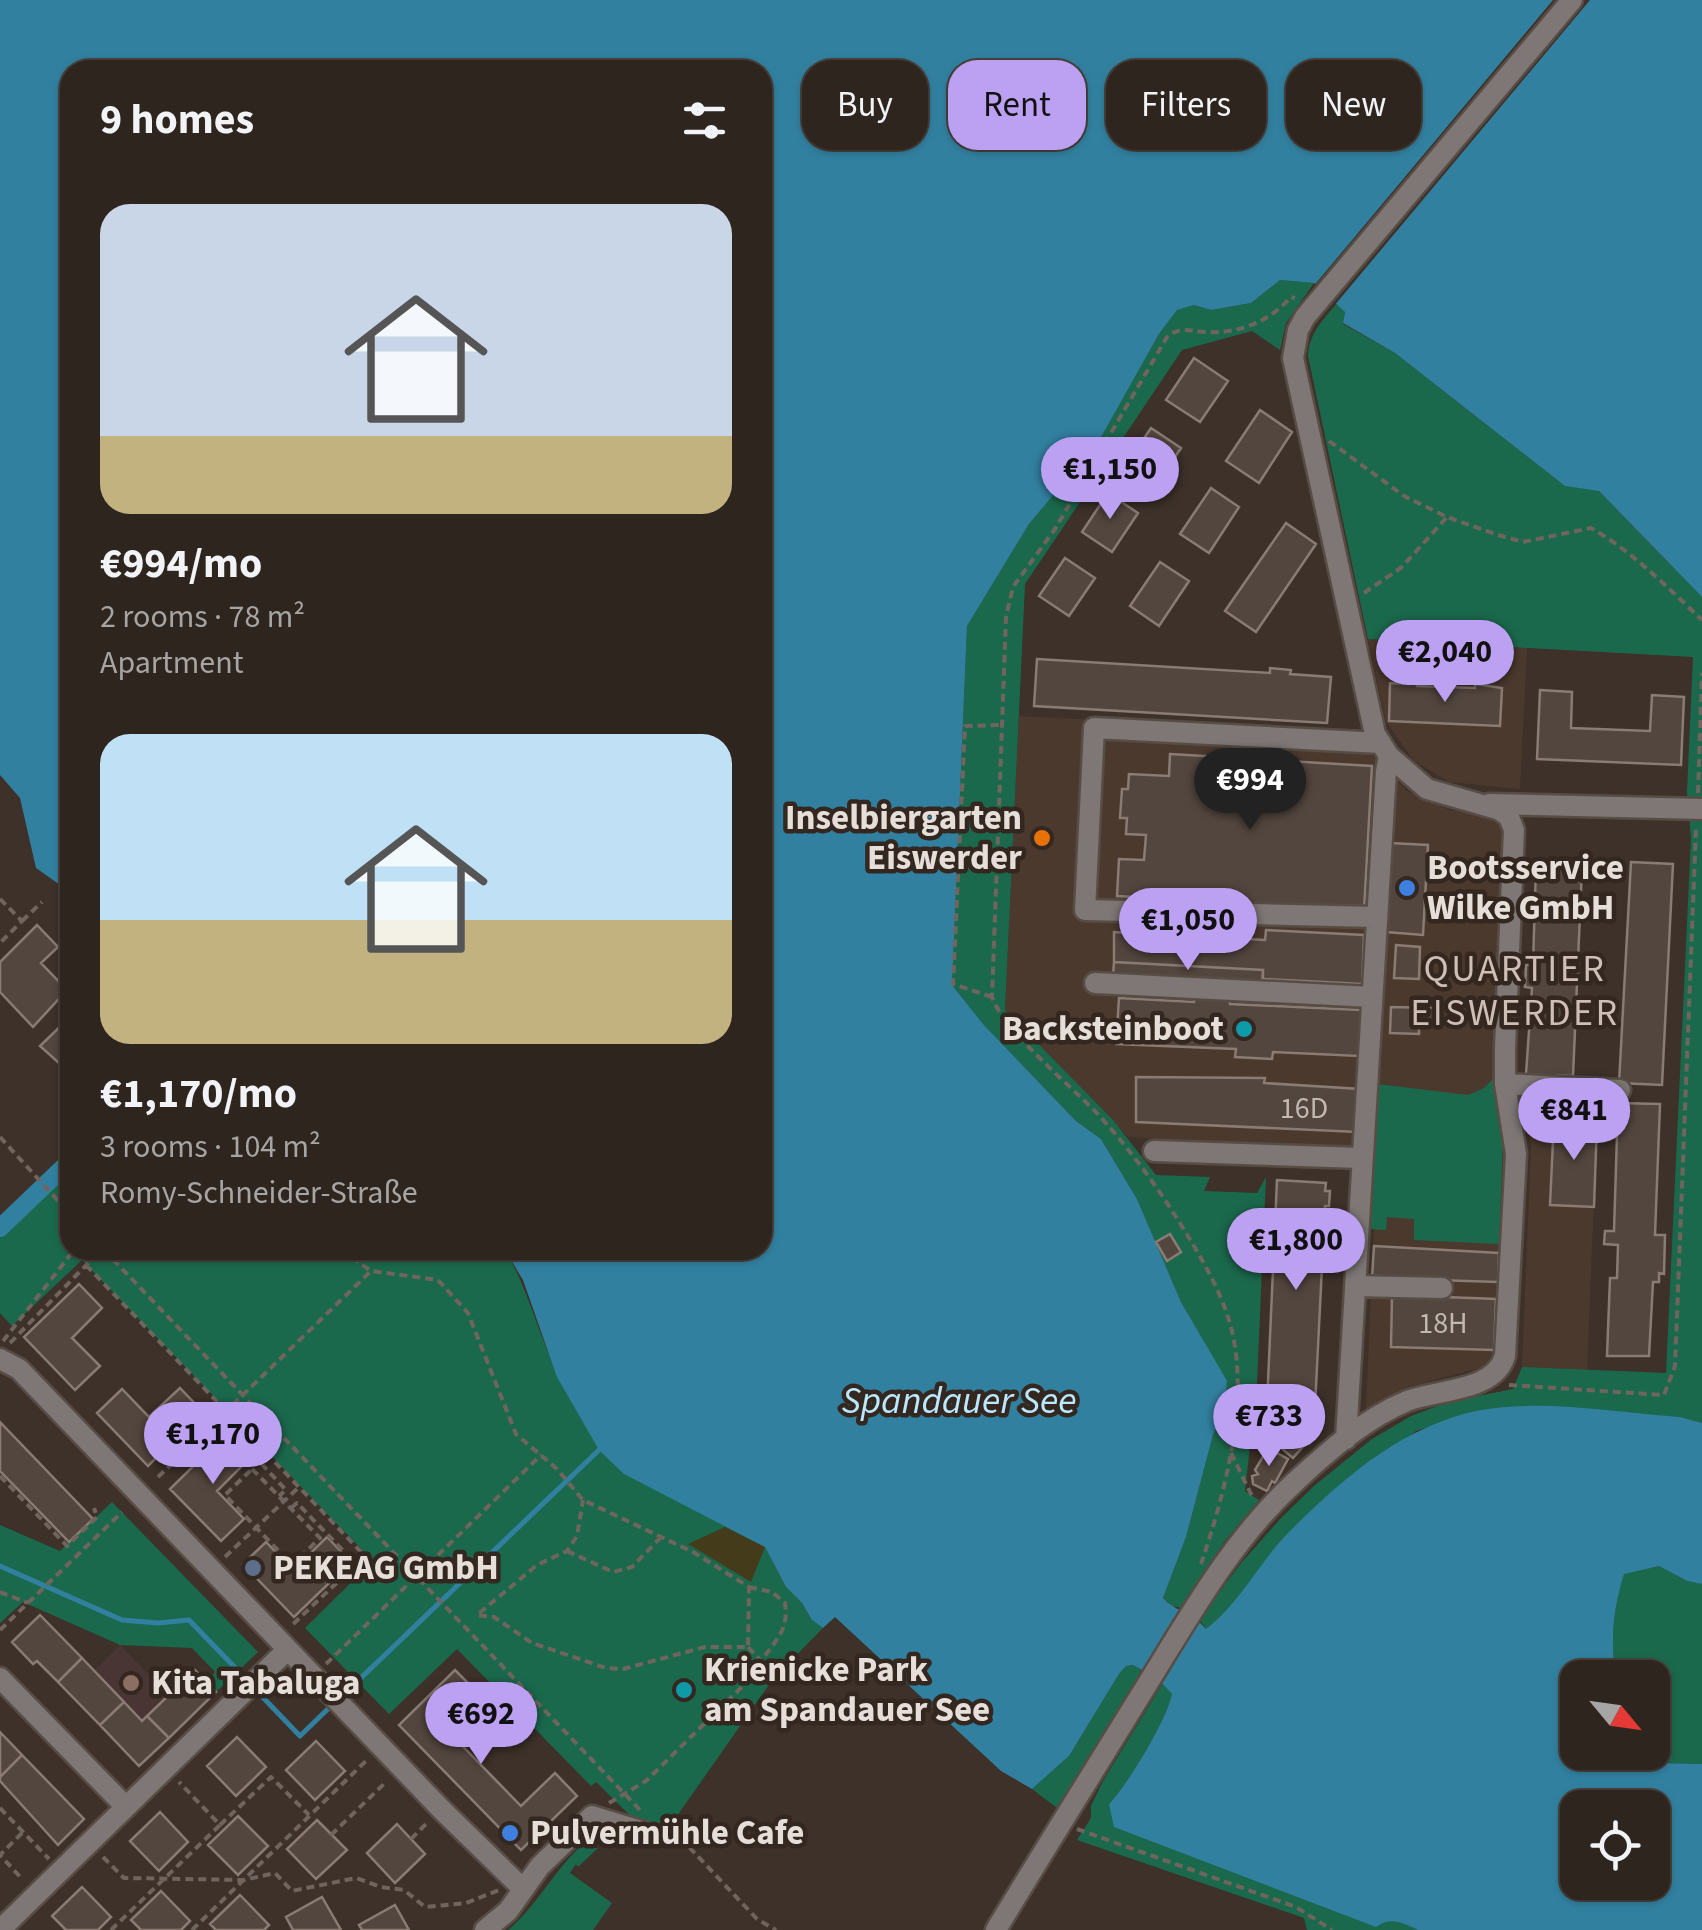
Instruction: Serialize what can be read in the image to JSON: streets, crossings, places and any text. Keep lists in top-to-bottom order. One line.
{"districts":["QUARTIER EISWERDER"],"water":["Spandauer See"],"places":["Inselbiergarten Eiswerder","Bootsservice Wilke GmbH","Backsteinboot","PEKEAG GmbH","Kita Tabaluga","Krienicke Park am Spandauer See","Pulvermühle Cafe"],"house_numbers":["16D","18H"],"north":"bottom right","page":{"chip":["Buy","Rent","Filters","New"],"heading":"9 homes","list":[{"name":"€994/mo","note":"2 rooms · 78 m² · Apartment"},{"name":"€1,170/mo","note":"3 rooms · 104 m² · Romy-Schneider-Straße"}],"price":["€1,150","€2,040","€994","€1,050","€841","€1,800","€733","€1,170","€692"]}}
